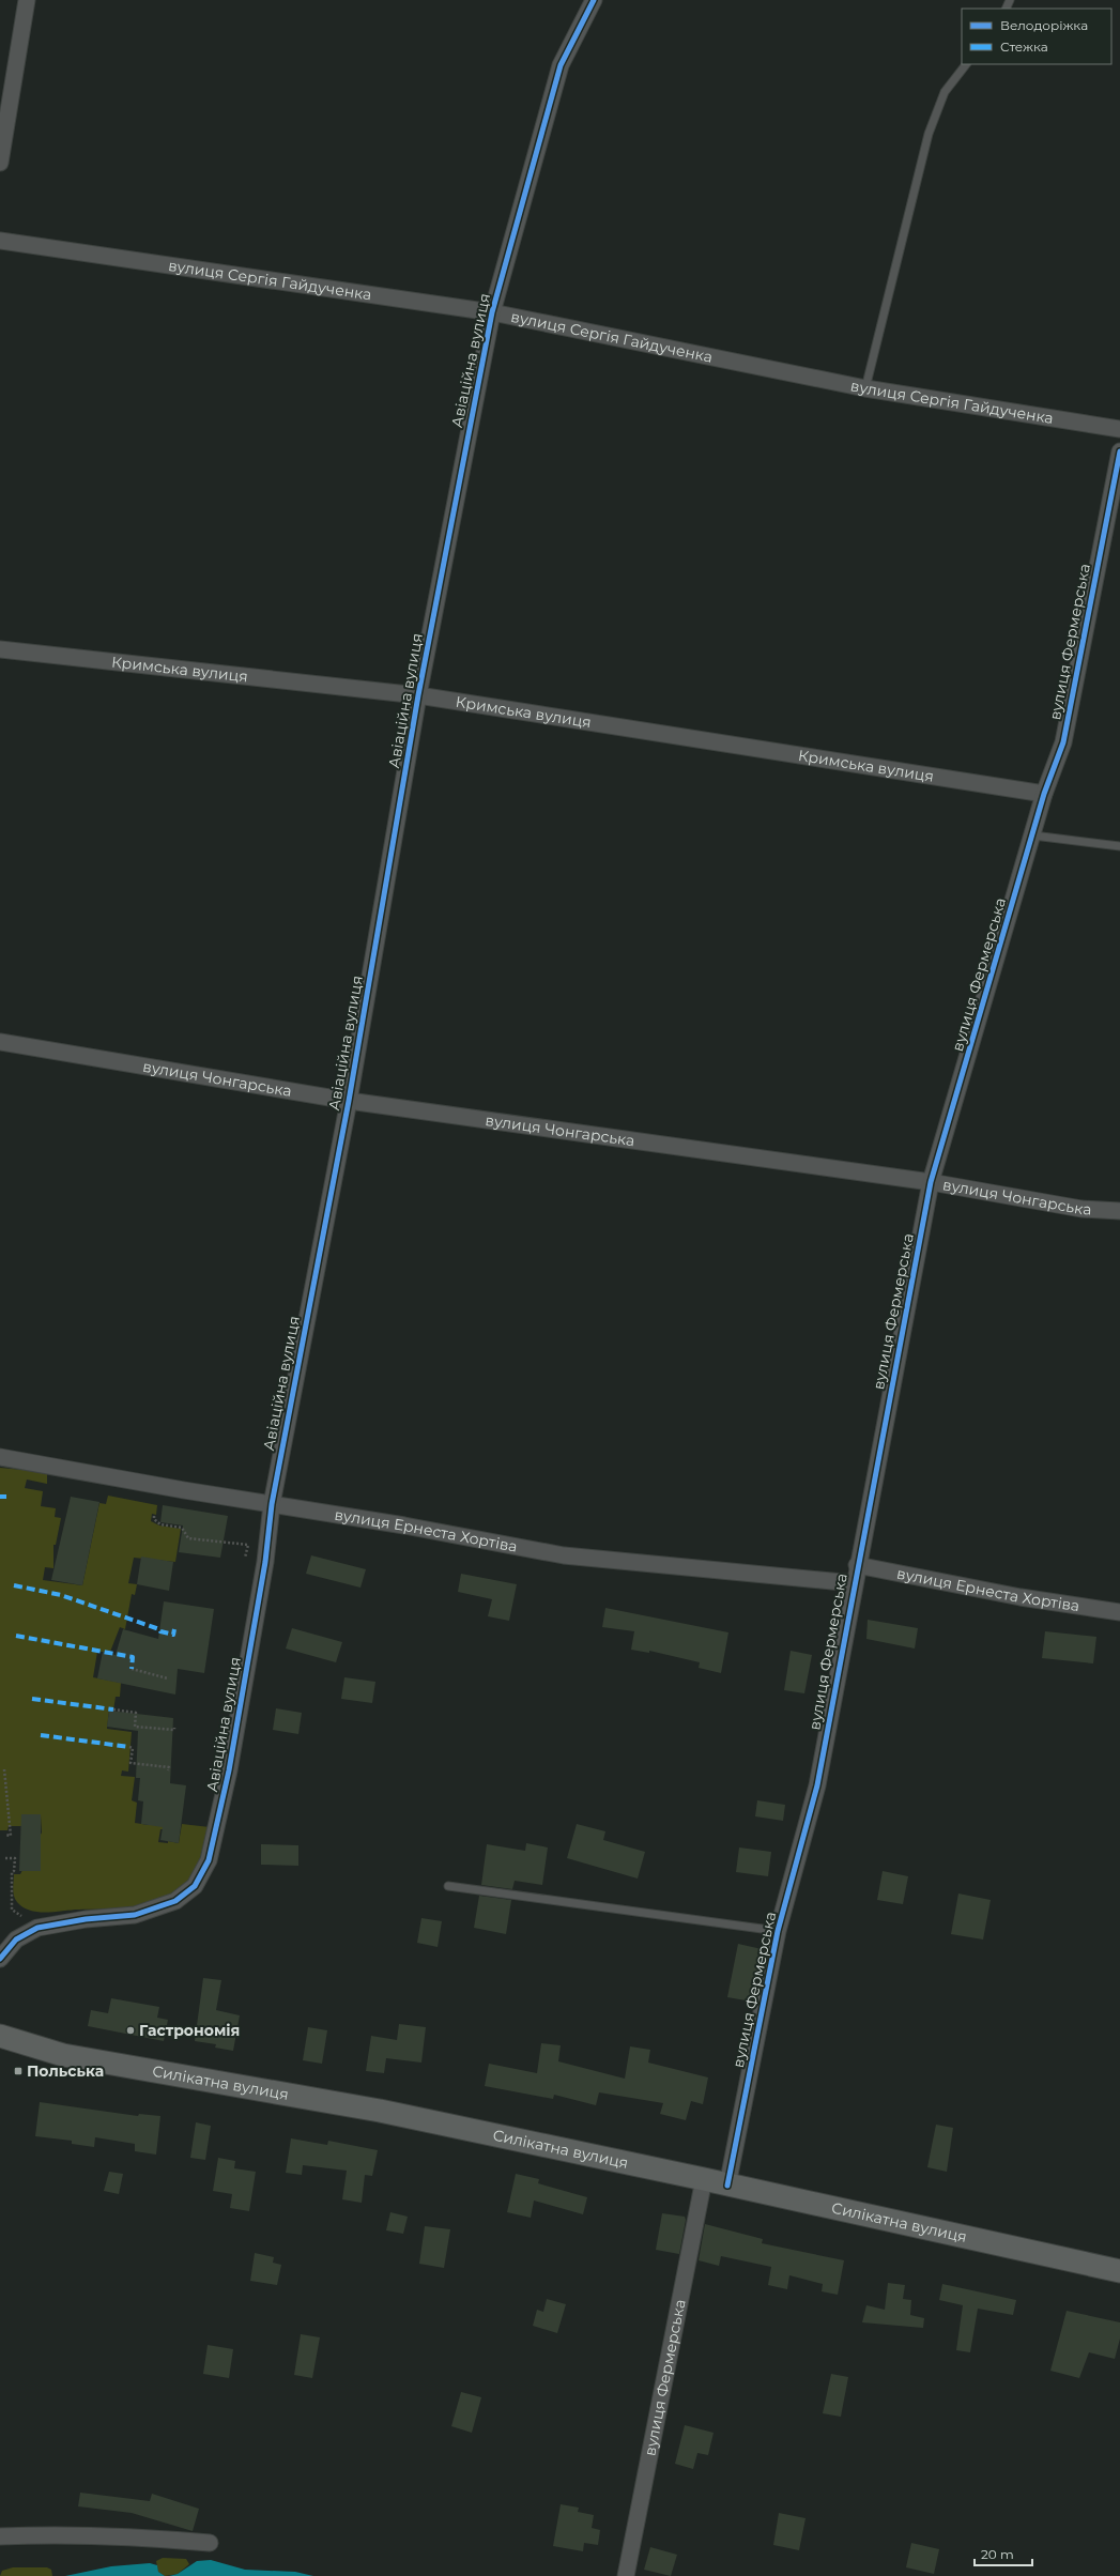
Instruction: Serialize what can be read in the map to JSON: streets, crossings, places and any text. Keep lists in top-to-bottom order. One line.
{"streets":{"street":["вулиця Сергія Гайдученка","Авіаційна вулиця","вулиця Фермерська","Кримська вулиця","вулиця Чонгарська","вулиця Ернеста Хортіва","Силікатна вулиця"]},"crossings":[["вулиця Сергія Гайдученка","Авіаційна вулиця"],["Авіаційна вулиця","Кримська вулиця"],["Авіаційна вулиця","вулиця Чонгарська"],["Авіаційна вулиця","вулиця Ернеста Хортіва"],["вулиця Фермерська","Кримська вулиця"],["вулиця Фермерська","вулиця Чонгарська"],["вулиця Фермерська","вулиця Ернеста Хортіва"],["вулиця Фермерська","Силікатна вулиця"]],"places":{"other":["Гастрономія"],"transit":["Польська"]},"legend":["Велодоріжка","Стежка"],"scale_bar":"20 m"}
